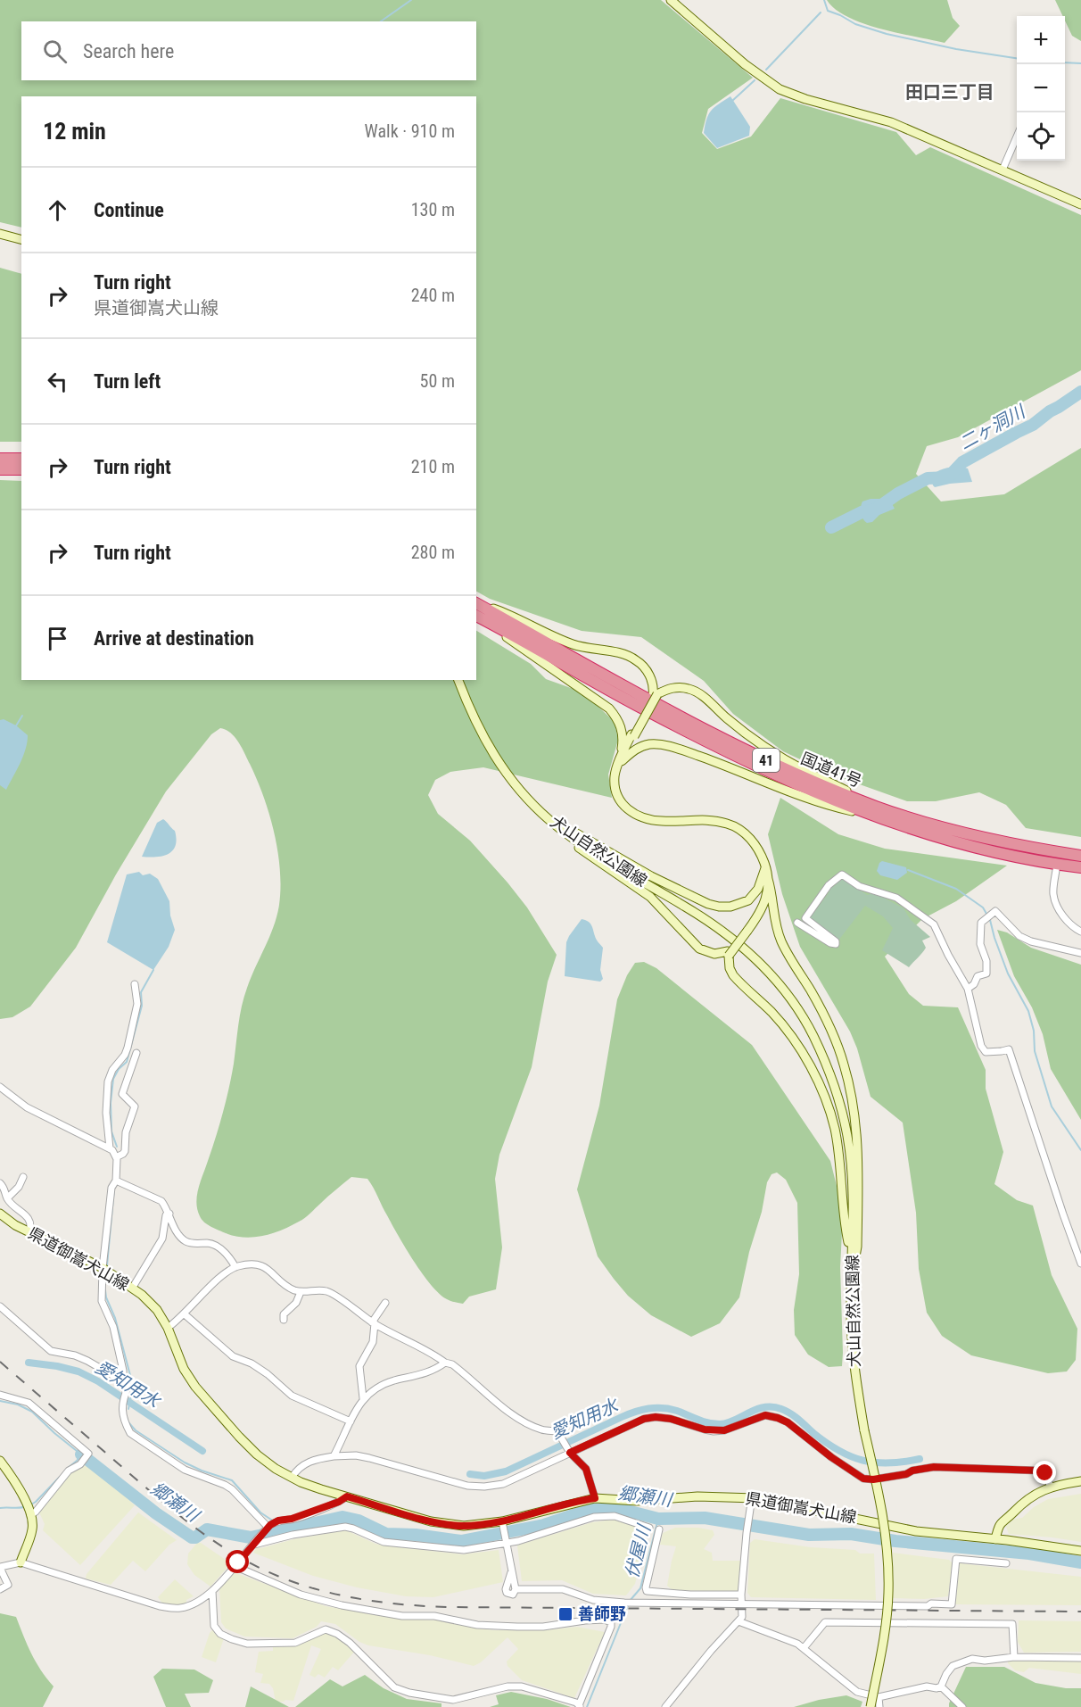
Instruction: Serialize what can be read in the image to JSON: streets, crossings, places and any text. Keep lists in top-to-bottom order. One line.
{"streets":{"highway":["41","国道41号"],"main road":["犬山自然公園線","県道御嵩犬山線"]},"districts":["田口三丁目"],"water":["二ヶ洞川","愛知用水","郷瀬川","伏屋川"],"places":{"transit":["善師野"]},"page":{"map_buttons":["+","−"],"search":"Search here","heading":["12 min","Walk · 910 m"],"list":[["Continue","130 m"],["Turn right","県道御嵩犬山線","240 m"],["Turn left","50 m"],["Turn right","210 m"],["Turn right","280 m"],"Arrive at destination"]}}
